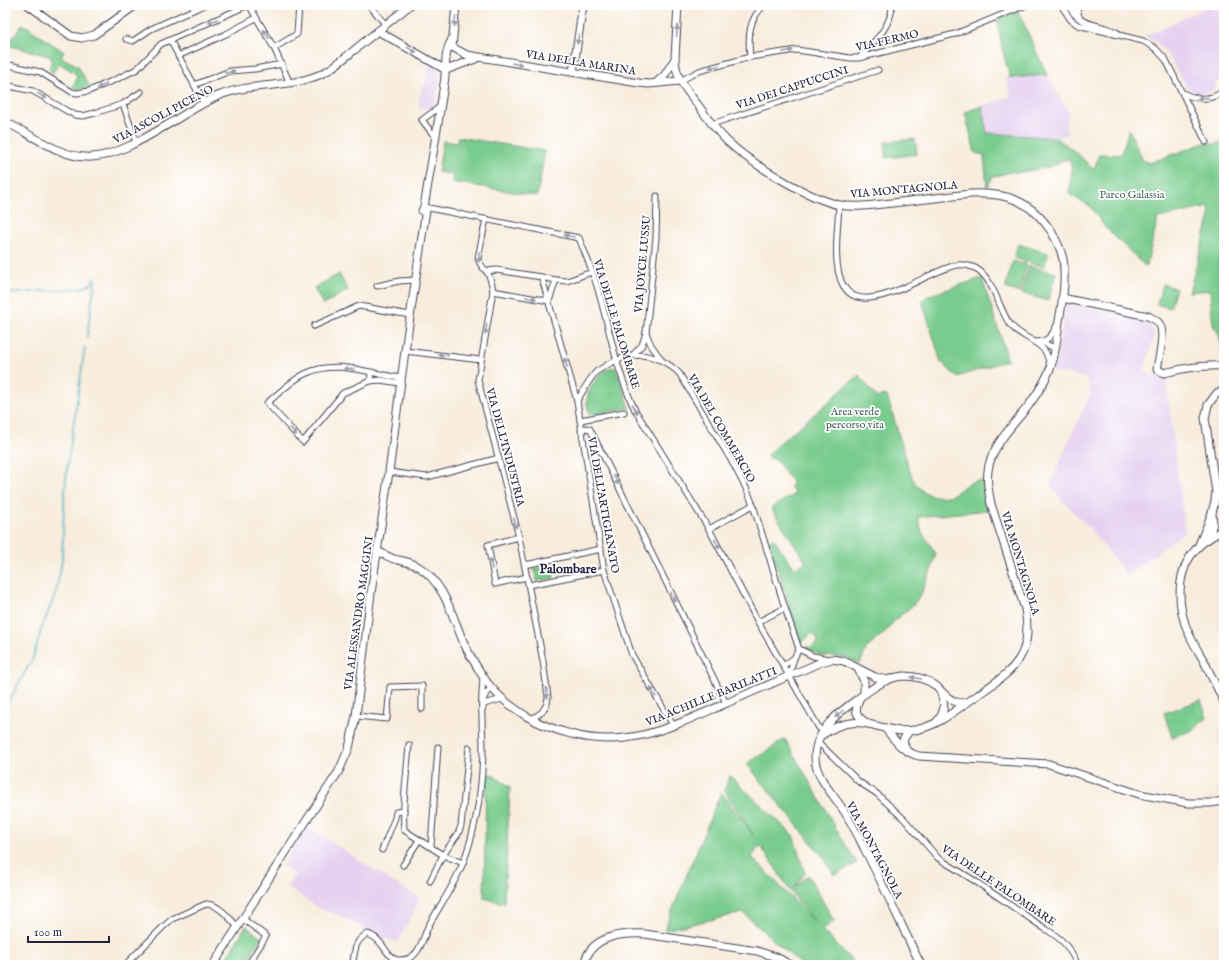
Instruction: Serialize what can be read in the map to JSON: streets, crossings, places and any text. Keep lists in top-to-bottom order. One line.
{"streets":{"main road":["VIA DELLA MARINA","VIA ASCOLI PICENO","VIA MONTAGNOLA","VIA ALESSANDRO MAGGINI","VIA ACHILLE BARILATTI"],"street":["VIA FERMO","VIA DEI CAPPUCCINI","VIA JOYCE LUSSU","VIA DELLE PALOMBARE","VIA DEL COMMERCIO","VIA DELL'INDUSTRIA","VIA DELL'ARTIGIANATO"]},"crossings":[["VIA FERMO","VIA DELLA MARINA"],["VIA FERMO","VIA MONTAGNOLA"],["VIA DELLA MARINA","VIA MONTAGNOLA"],["VIA DELLA MARINA","VIA ALESSANDRO MAGGINI"],["VIA DEI CAPPUCCINI","VIA MONTAGNOLA"],["VIA MONTAGNOLA","VIA DELLE PALOMBARE"],["VIA JOYCE LUSSU","VIA DEL COMMERCIO"],["VIA DELLE PALOMBARE","VIA DEL COMMERCIO"],["VIA DELLE PALOMBARE","VIA ALESSANDRO MAGGINI"],["VIA DELLE PALOMBARE","VIA ACHILLE BARILATTI"],["VIA DEL COMMERCIO","VIA DELL'ARTIGIANATO"],["VIA DELL'INDUSTRIA","VIA ACHILLE BARILATTI"],["VIA DELL'ARTIGIANATO","VIA ACHILLE BARILATTI"],["VIA ALESSANDRO MAGGINI","VIA ACHILLE BARILATTI"]],"one_way":["VIA DELL'INDUSTRIA","VIA DELL'ARTIGIANATO"],"districts":["Palombare"],"parks":["Parco Galassia","Area verde percorso vita"],"scale_bar":"100 m"}
